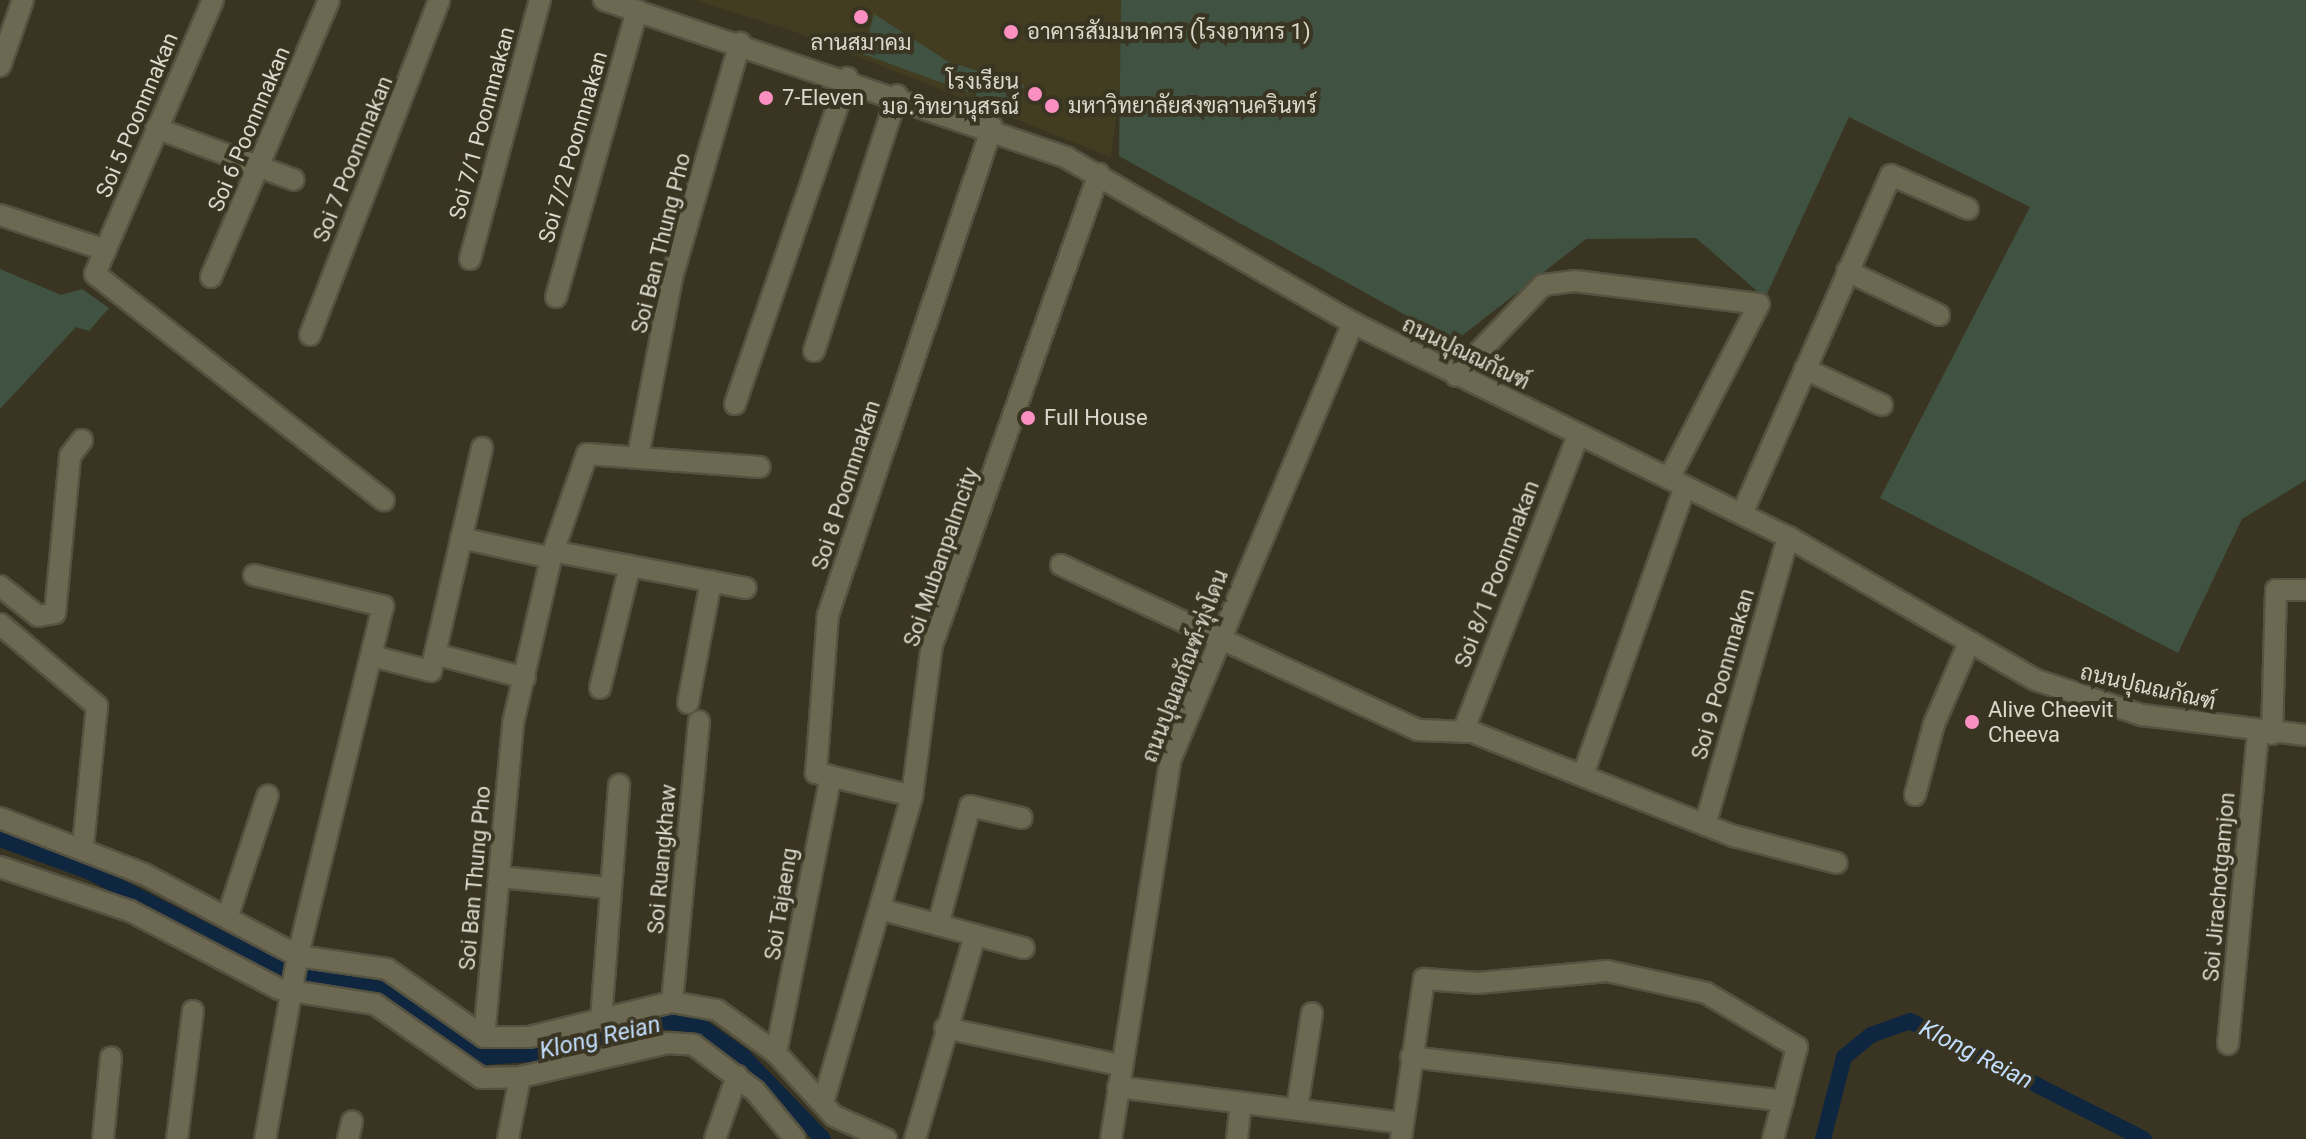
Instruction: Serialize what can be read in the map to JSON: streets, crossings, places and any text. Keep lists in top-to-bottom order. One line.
{"streets":{"street":["Soi 5 Poonnnakan","Soi 7/1 Poonnnakan","Soi 6 Poonnnakan","Soi 7/2 Poonnnakan","Soi 7 Poonnnakan","Soi Ban Thung Pho","ถนนปุณณกัณฑ์","Soi 8 Poonnnakan","Soi Mubanpalmcity","Soi 8/1 Poonnnakan","ถนนปุณณกัณฑ์-ทุ่งโดน","Soi 9 Poonnnakan","Soi Ruangkhaw","Soi Jirachotgamjon","Soi Tajaeng"]},"crossings":[["Soi 7/2 Poonnnakan","ถนนปุณณกัณฑ์"],["Soi Ban Thung Pho","ถนนปุณณกัณฑ์"],["ถนนปุณณกัณฑ์","Soi 8 Poonnnakan"],["ถนนปุณณกัณฑ์","Soi Mubanpalmcity"],["ถนนปุณณกัณฑ์","Soi 8/1 Poonnnakan"],["ถนนปุณณกัณฑ์","ถนนปุณณกัณฑ์-ทุ่งโดน"],["ถนนปุณณกัณฑ์","Soi 9 Poonnnakan"],["ถนนปุณณกัณฑ์","Soi Jirachotgamjon"],["Soi 8 Poonnnakan","Soi Tajaeng"]],"water":["Klong Reian"],"places":["ลานสมาคม","อาคารสัมมนาคาร (โรงอาหาร 1)","โรงเรียน มอ.วิทยานุสรณ์","7-Eleven","มหาวิทยาลัยสงขลานครินทร์","Full House","Alive Cheevit Cheeva"]}
